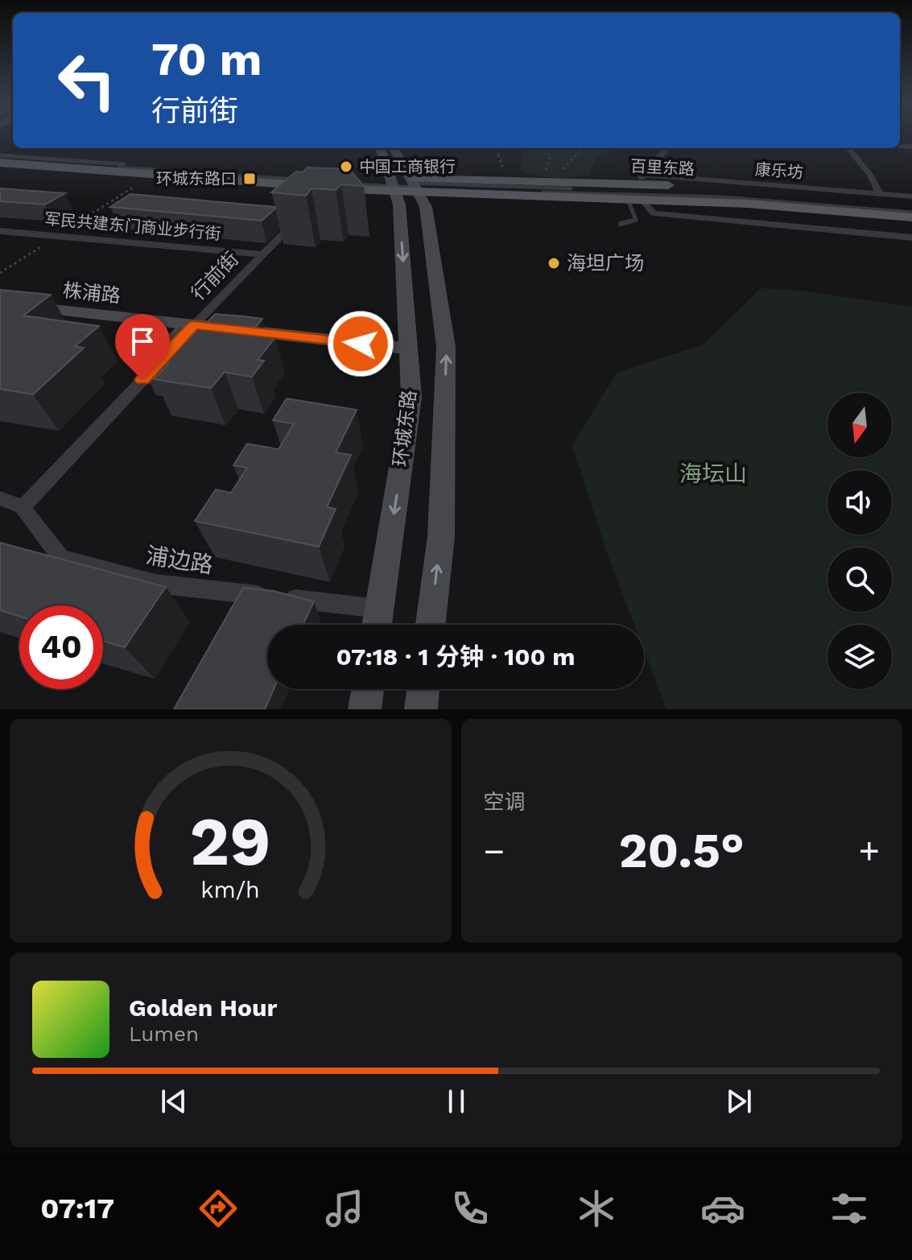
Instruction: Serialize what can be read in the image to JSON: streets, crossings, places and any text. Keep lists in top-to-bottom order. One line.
{"streets":{"main road":["百里东路","株浦路","环城东路"],"street":["康乐坊","军民共建东门商业步行街","行前街","浦边路"]},"crossings":[["百里东路","康乐坊"],["百里东路","环城东路"],["军民共建东门商业步行街","行前街"],["行前街","株浦路"],["行前街","浦边路"],["株浦路","环城东路"],["环城东路","浦边路"]],"parks":["海坛山"],"places":{"other":["中国工商银行","海坦广场"],"transit":["环城东路口"]},"north":"bottom","page":{"turn":["70 m","行前街"],"limit":"40","trip":"07:18 · 1 分钟 · 100 m","tile":"空调","heat":["−","20.5°","+"],"song":["Golden Hour","Lumen"],"tabs":"07:17","gauge":["29","km/h"]}}
